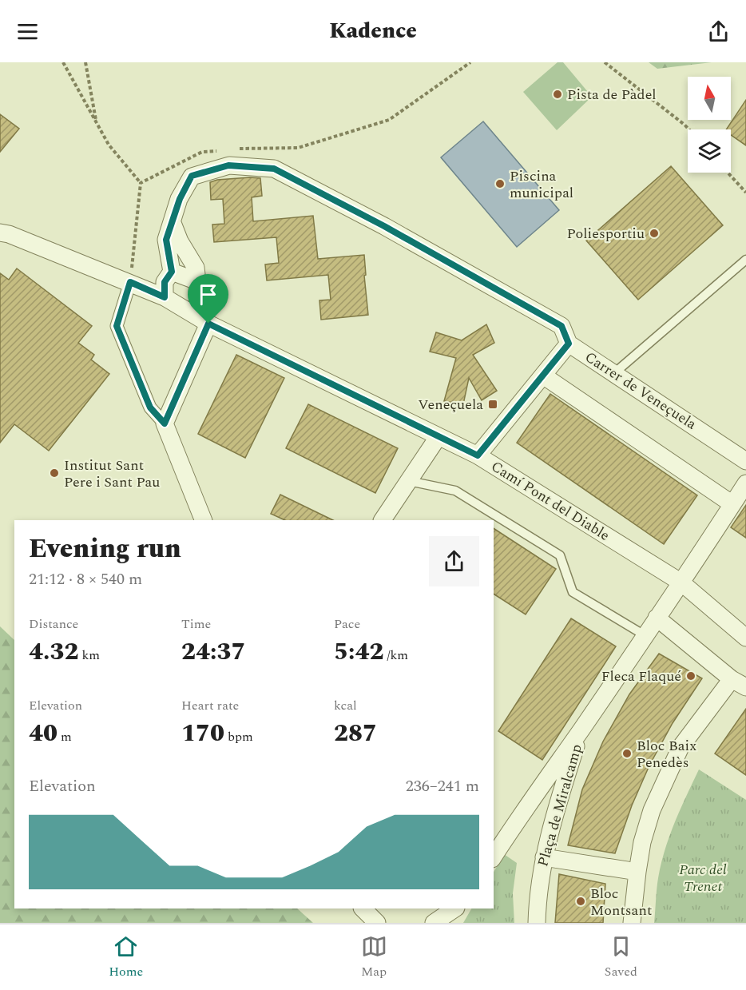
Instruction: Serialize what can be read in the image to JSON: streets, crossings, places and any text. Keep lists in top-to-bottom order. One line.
{"streets":{"street":["Carrer de Veneçuela","Camí Pont del Diable","Plaça de Miralcamp"]},"crossings":[["Carrer de Veneçuela","Camí Pont del Diable"]],"parks":["Parc del Trenet"],"places":{"other":["Pista de Pàdel","Piscina municipal","Poliesportiu","Institut Sant Pere i Sant Pau","Fleca Flaqué","Bloc Baix Penedès","Bloc Montsant"],"transit":["Veneçuela"]},"north":"top","page":{"header":"Kadence","heading":["Evening run","21:12 · 8 × 540 m"],"stats":[["Distance","4.32 km"],["Time","24:37"],["Pace","5:42 /km"],["Elevation","40 m"],["Heart rate","170 bpm"],["kcal","287"]],"chart":["Elevation","236–241 m"],"tabs":["Home","Map","Saved"]}}
